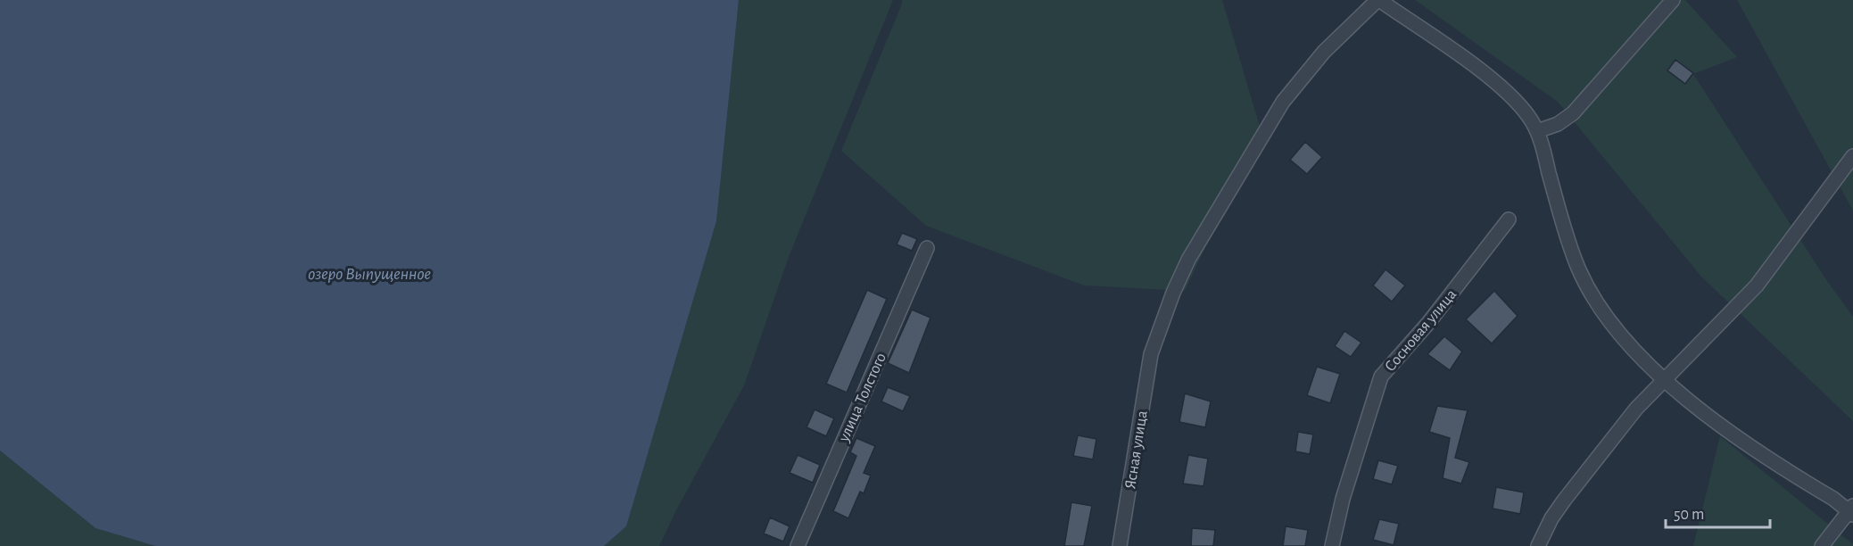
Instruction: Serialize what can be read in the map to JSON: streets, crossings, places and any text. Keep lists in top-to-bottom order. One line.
{"streets":{"street":["Сосновая улица","улица Толстого","Ясная улица"]},"water":["озеро Выпущенное"],"scale_bar":"50 m"}
